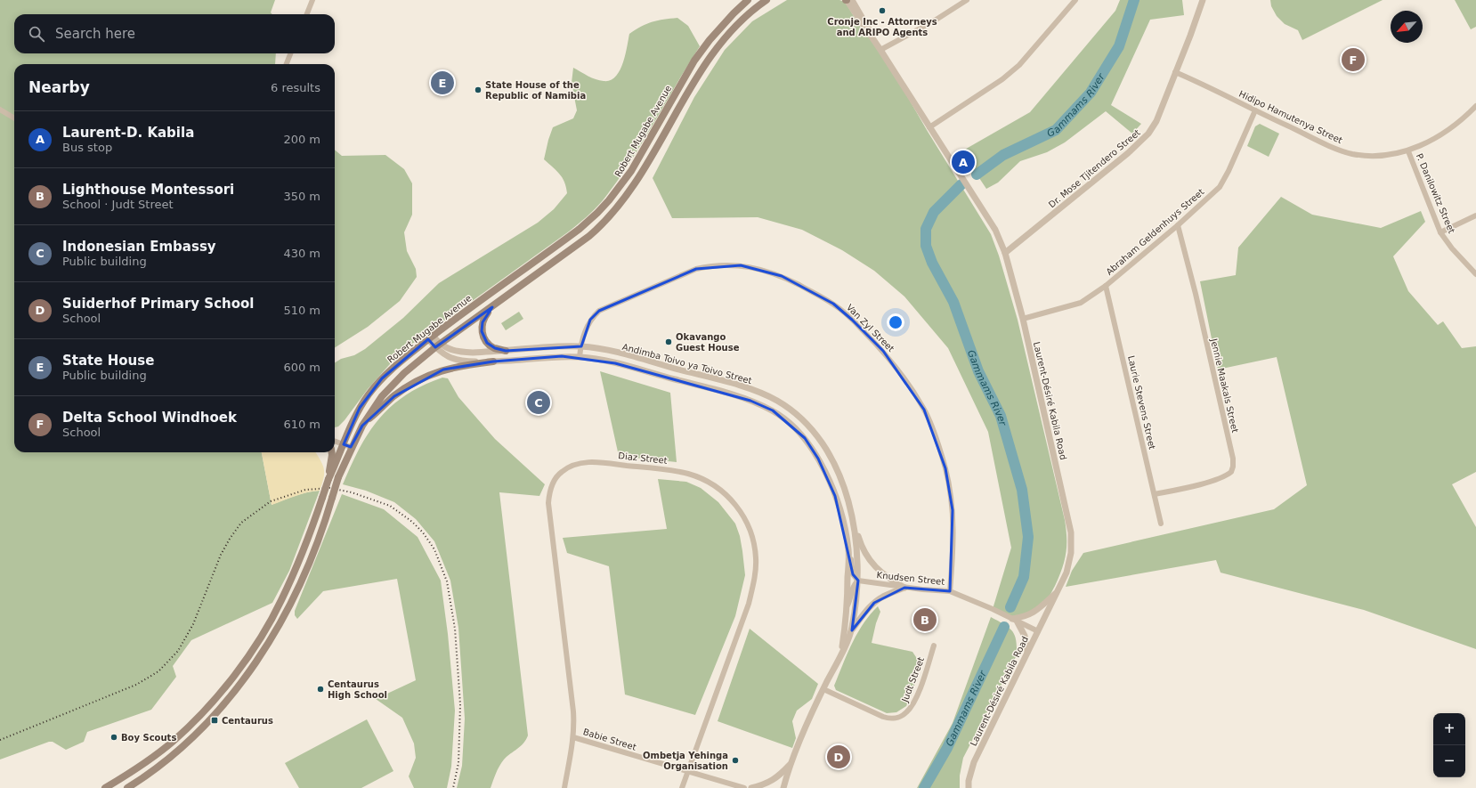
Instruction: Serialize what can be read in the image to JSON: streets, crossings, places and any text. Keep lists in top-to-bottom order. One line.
{"streets":{"main road":["Robert Mugabe Avenue"],"street":["Hidipo Hamutenya Street","Dr. Mose Tjitendero Street","P. Danilowitz Street","Abraham Geldenhuys Street","Van Zyl Street","Andimba Toivo ya Toivo Street","Jennie Maakals Street","Laurent-Désiré Kabila Road","Laurie Stevens Street","Diaz Street","Knudsen Street","Judt Street","Babie Street"]},"crossings":[["Hidipo Hamutenya Street","Dr. Mose Tjitendero Street"],["Hidipo Hamutenya Street","P. Danilowitz Street"],["Hidipo Hamutenya Street","Abraham Geldenhuys Street"],["Robert Mugabe Avenue","Andimba Toivo ya Toivo Street"],["Dr. Mose Tjitendero Street","Laurent-Désiré Kabila Road"],["Abraham Geldenhuys Street","Jennie Maakals Street"],["Abraham Geldenhuys Street","Laurent-Désiré Kabila Road"],["Abraham Geldenhuys Street","Laurie Stevens Street"],["Van Zyl Street","Andimba Toivo ya Toivo Street"],["Van Zyl Street","Knudsen Street"],["Andimba Toivo ya Toivo Street","Knudsen Street"],["Andimba Toivo ya Toivo Street","Judt Street"],["Jennie Maakals Street","Laurie Stevens Street"],["Laurent-Désiré Kabila Road","Knudsen Street"],["Diaz Street","Babie Street"]],"water":["Gammams River"],"places":{"other":["Cronje Inc - Attorneys and ARIPO Agents","State House of the Republic of Namibia","Okavango Guest House","Centaurus High School","Boy Scouts","Ombetja Yehinga Organisation"],"transit":["Centaurus"]},"north":"bottom left","page":{"search":"Search here","pins":["F","E","A","C","B","D"],"heading":["Nearby","6 results"],"list":[{"mark":"A","name":"Laurent-D. Kabila","note":"Bus stop","value":"200 m"},{"mark":"B","name":"Lighthouse Montessori","note":"School · Judt Street","value":"350 m"},{"mark":"C","name":"Indonesian Embassy","note":"Public building","value":"430 m"},{"mark":"D","name":"Suiderhof Primary School","note":"School","value":"510 m"},{"mark":"E","name":"State House","note":"Public building","value":"600 m"},{"mark":"F","name":"Delta School Windhoek","note":"School","value":"610 m"}],"map_buttons":["+","−"]}}
